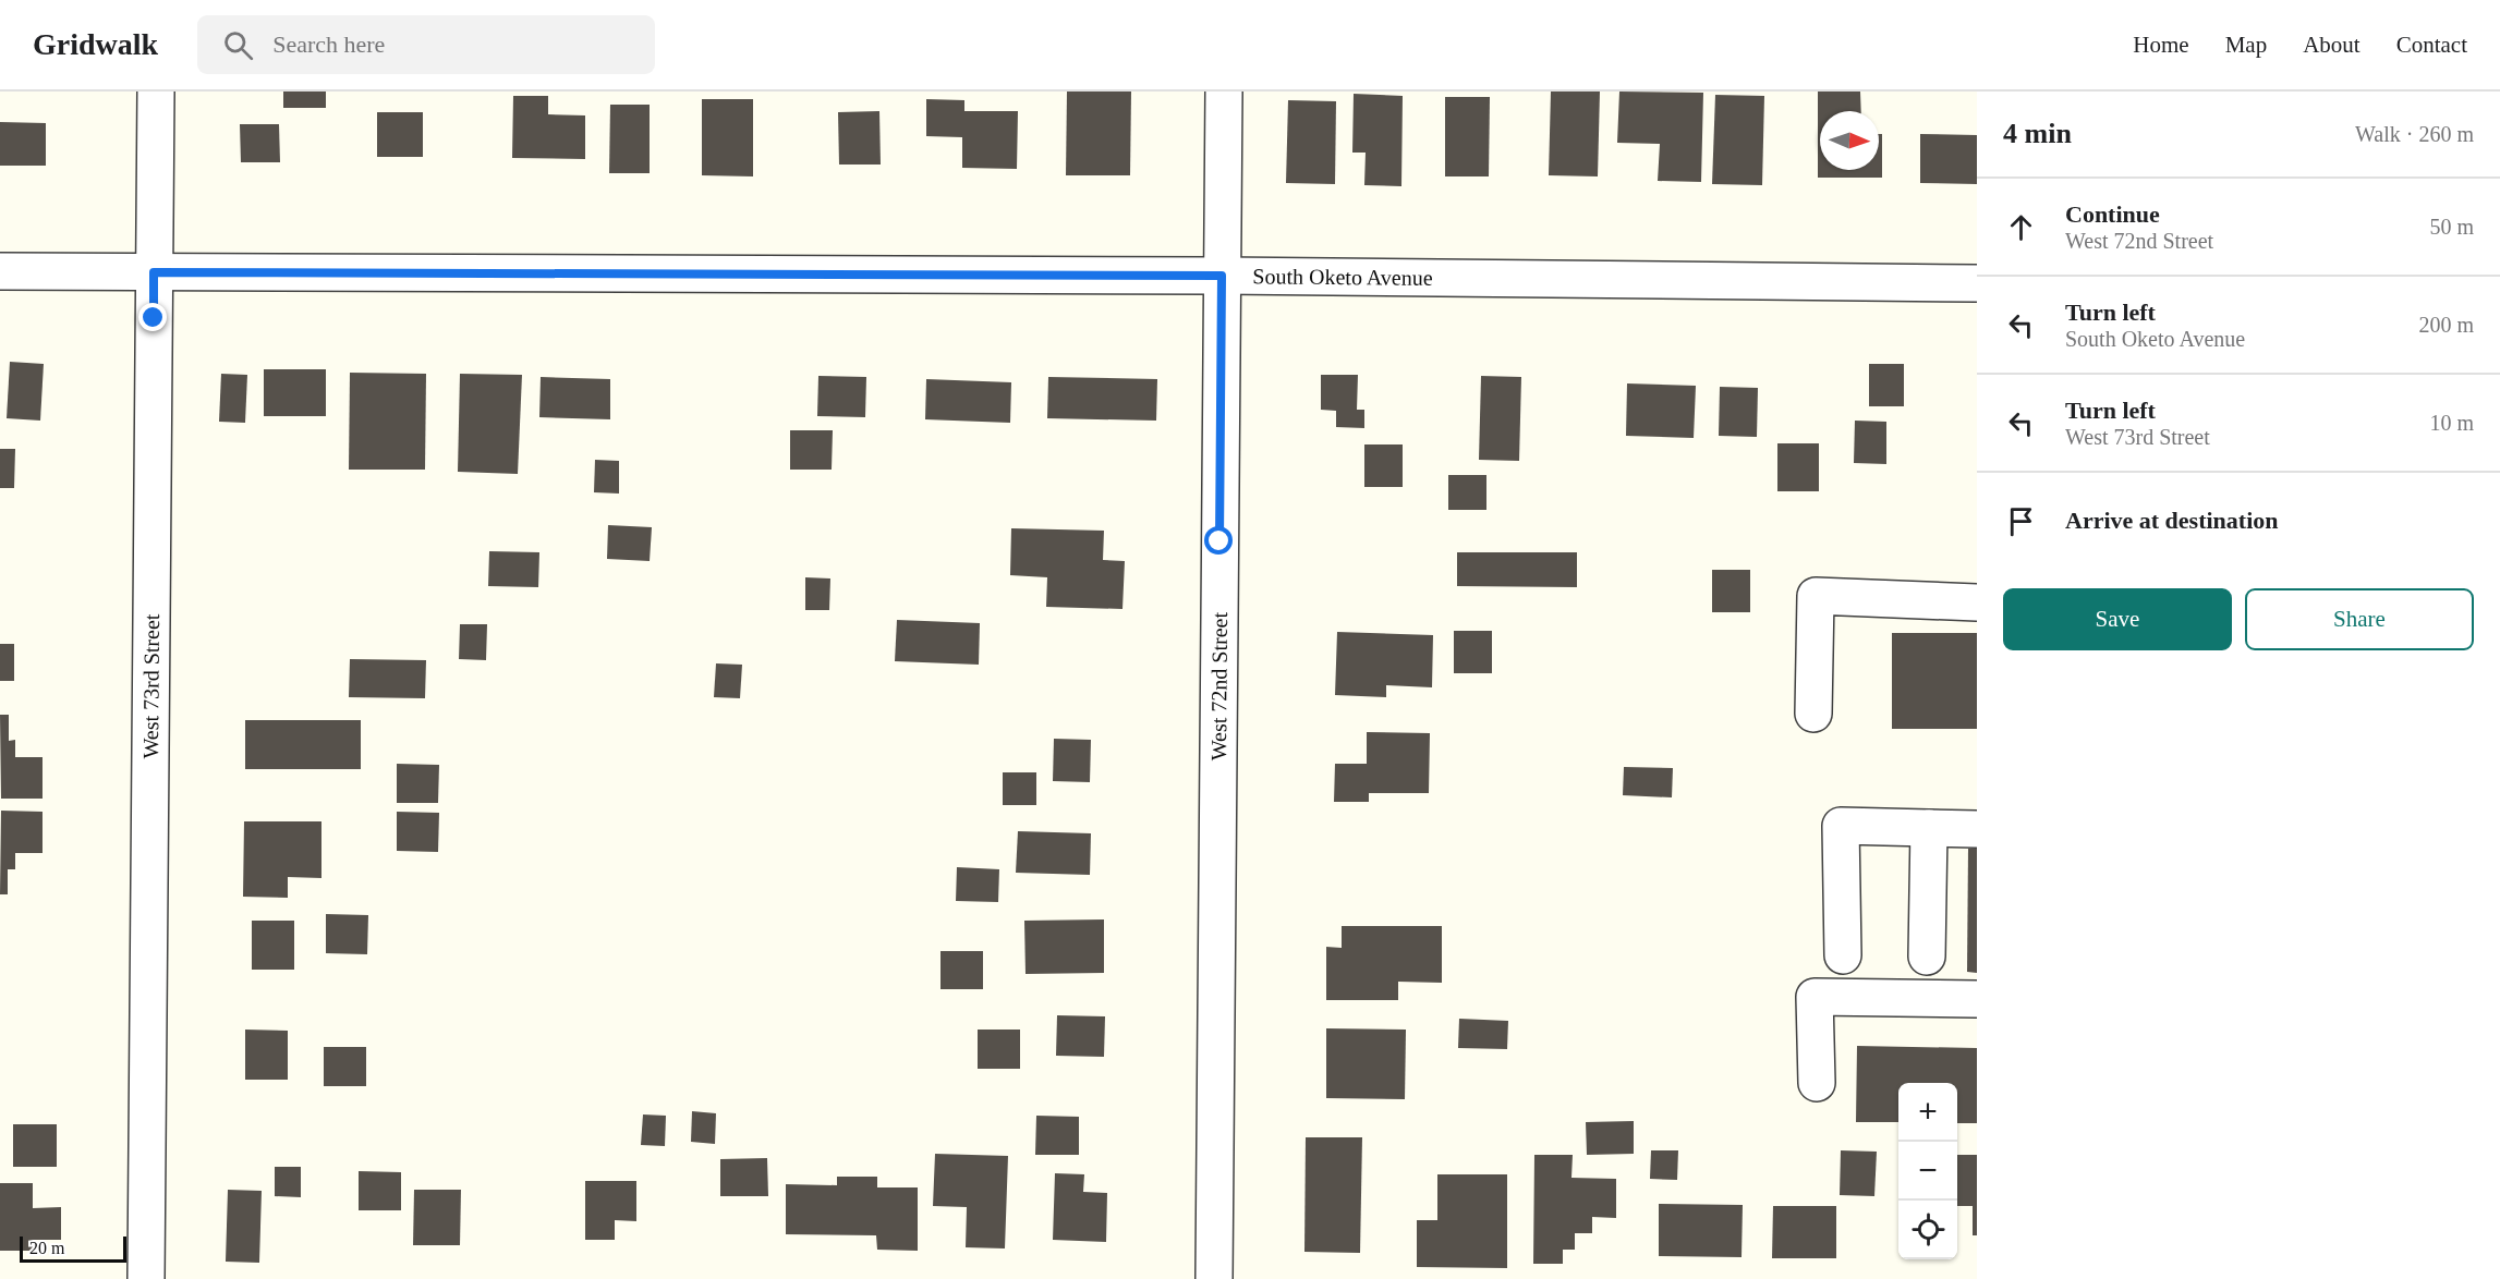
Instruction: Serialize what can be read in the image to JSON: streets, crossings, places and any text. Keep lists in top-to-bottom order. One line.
{"streets":{"street":["South Oketo Avenue","West 73rd Street","West 72nd Street"]},"crossings":[["South Oketo Avenue","West 73rd Street"],["South Oketo Avenue","West 72nd Street"]],"scale_bar":"20 m","north":"right","page":{"header":"Gridwalk","search":"Search here","nav":["Home","Map","About","Contact"],"heading":["4 min","Walk · 260 m"],"list":[["Continue","West 72nd Street","50 m"],["Turn left","South Oketo Avenue","200 m"],["Turn left","West 73rd Street","10 m"],"Arrive at destination"],"buttons":["Save","Share"],"map_buttons":["+","−"],"scale":"20 m"}}
